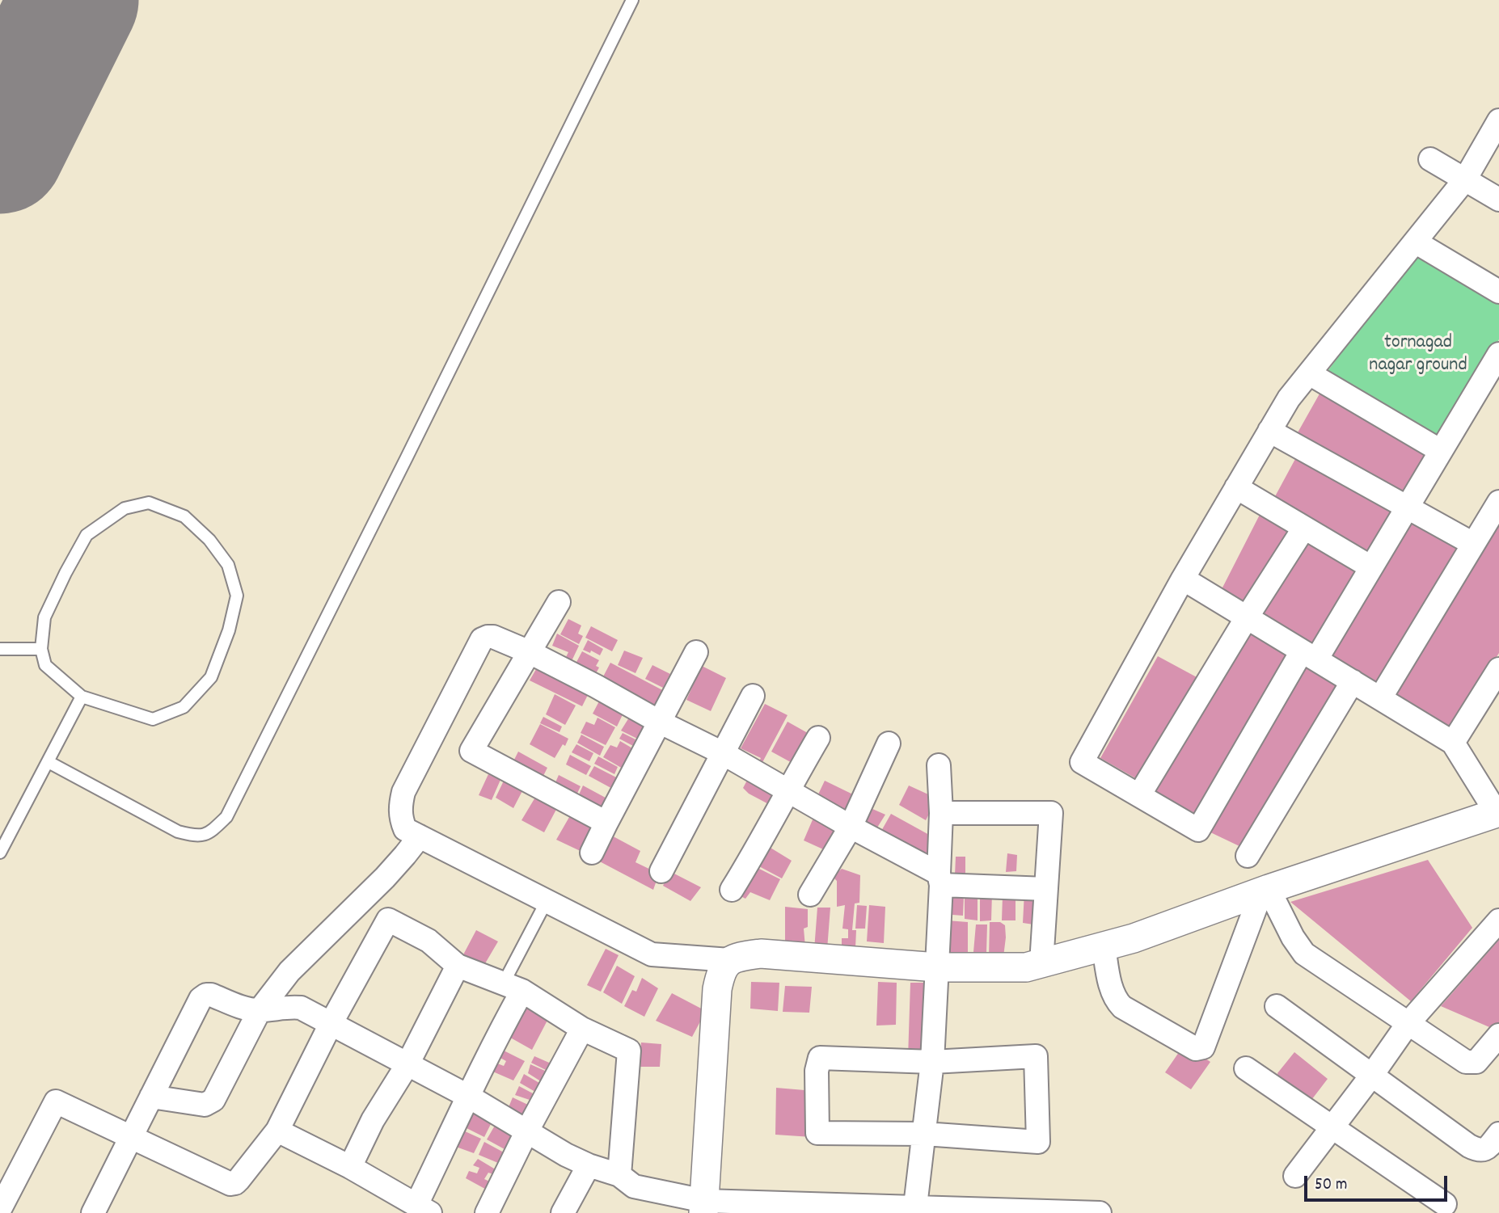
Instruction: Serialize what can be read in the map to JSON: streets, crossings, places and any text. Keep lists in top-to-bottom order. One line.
{"parks":["tornagad nagar ground"],"scale_bar":"50 m"}
